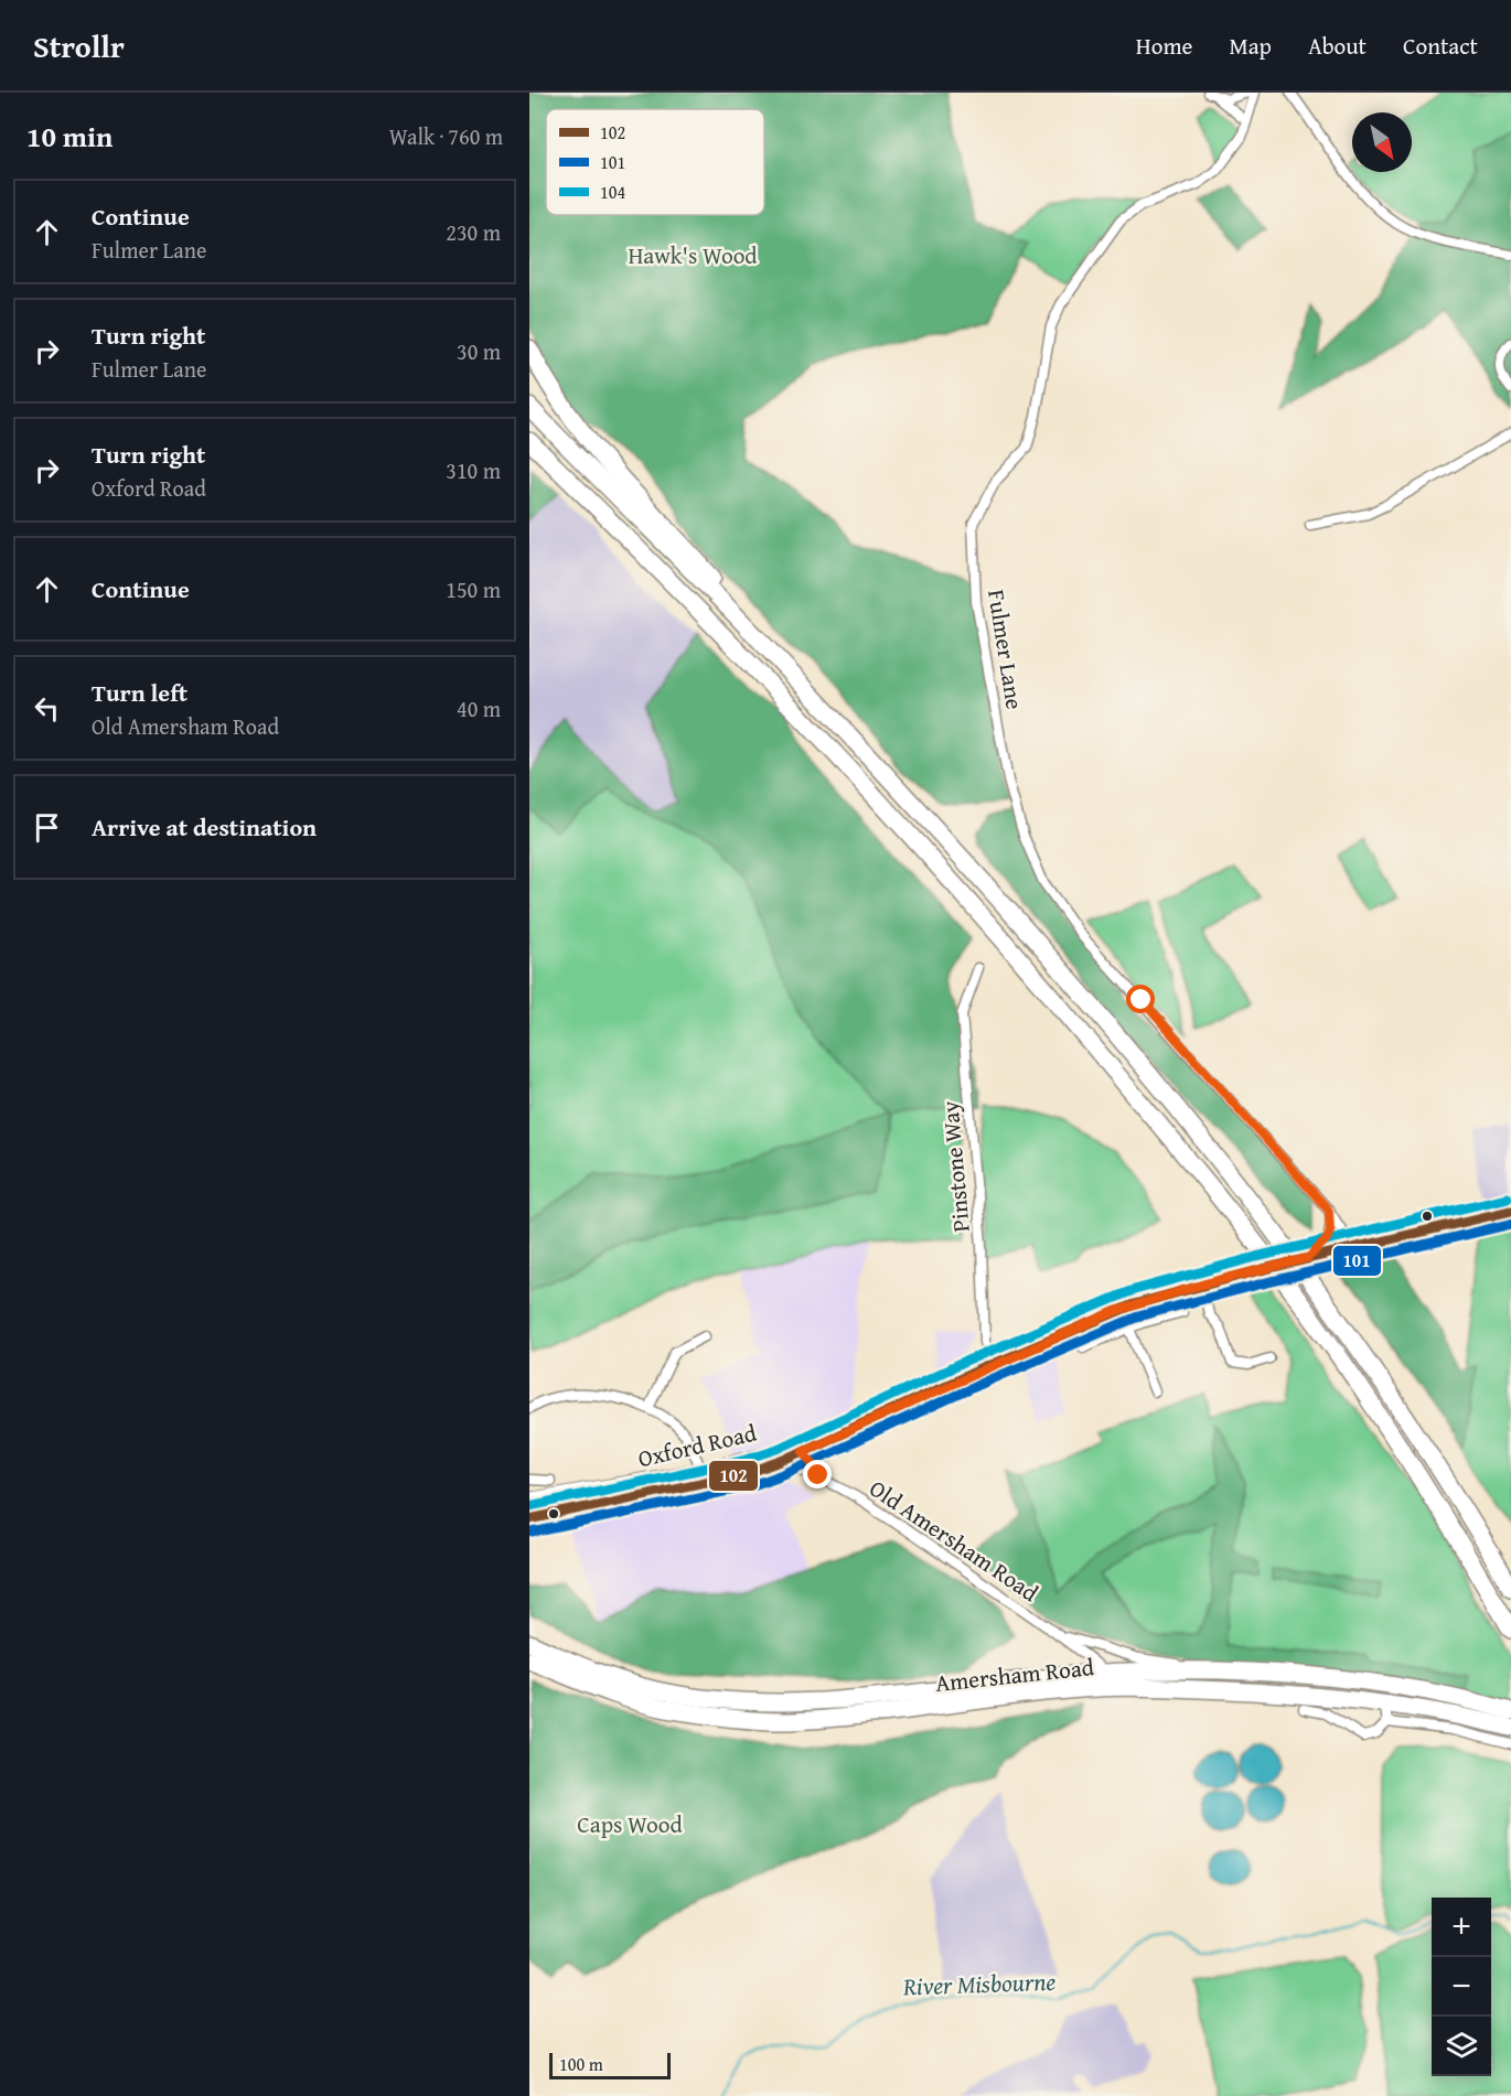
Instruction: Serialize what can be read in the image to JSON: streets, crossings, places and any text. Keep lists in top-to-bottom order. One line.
{"streets":{"highway":["Amersham Road"],"main road":["Oxford Road"],"street":["Fulmer Lane","Pinstone Way","Old Amersham Road"]},"crossings":[["Fulmer Lane","Oxford Road"],["Pinstone Way","Oxford Road"],["Oxford Road","Old Amersham Road"],["Old Amersham Road","Amersham Road"]],"water":["River Misbourne"],"parks":["Hawk's Wood","Caps Wood"],"lines":["transit line 104","transit line 102","transit line 101"],"legend":["102","101","104"],"scale_bar":"100 m","north":"bottom right","page":{"header":"Strollr","nav":["Home","Map","About","Contact"],"heading":["10 min","Walk · 760 m"],"list":[["Continue","Fulmer Lane","230 m"],["Turn right","Fulmer Lane","30 m"],["Turn right","Oxford Road","310 m"],["Continue","150 m"],["Turn left","Old Amersham Road","40 m"],"Arrive at destination"],"map_buttons":["+","−"],"scale":"100 m"}}
